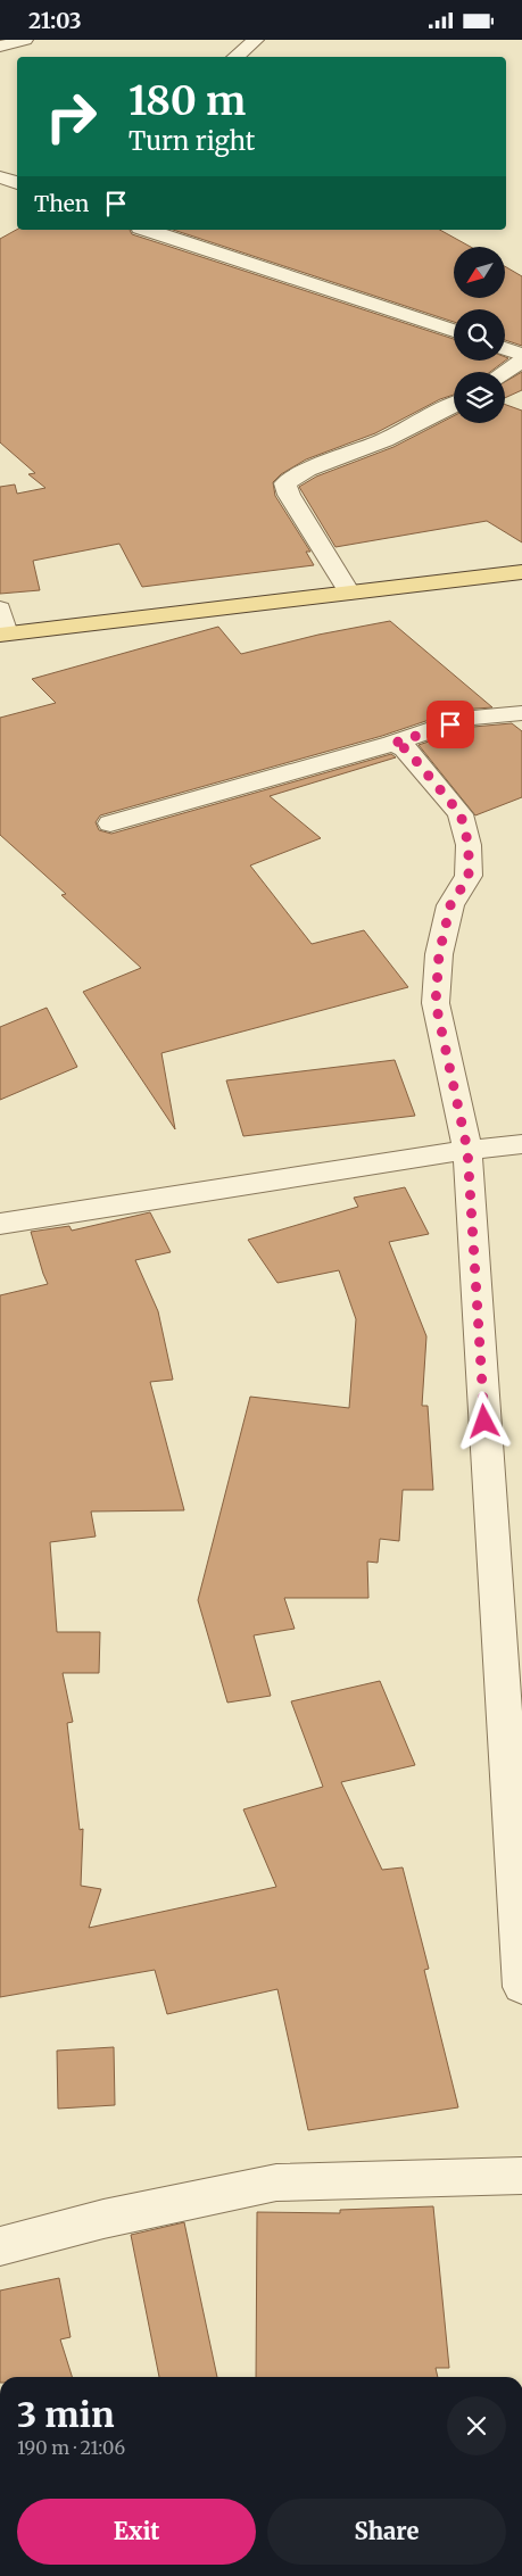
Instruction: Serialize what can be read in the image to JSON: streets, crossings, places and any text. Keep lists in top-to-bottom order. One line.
{"north":"bottom left","page":{"status":"21:03","turn":["180 m","Turn right"],"then":"Then","heading":["3 min","190 m · 21:06"],"buttons":["Exit","Share"]}}
